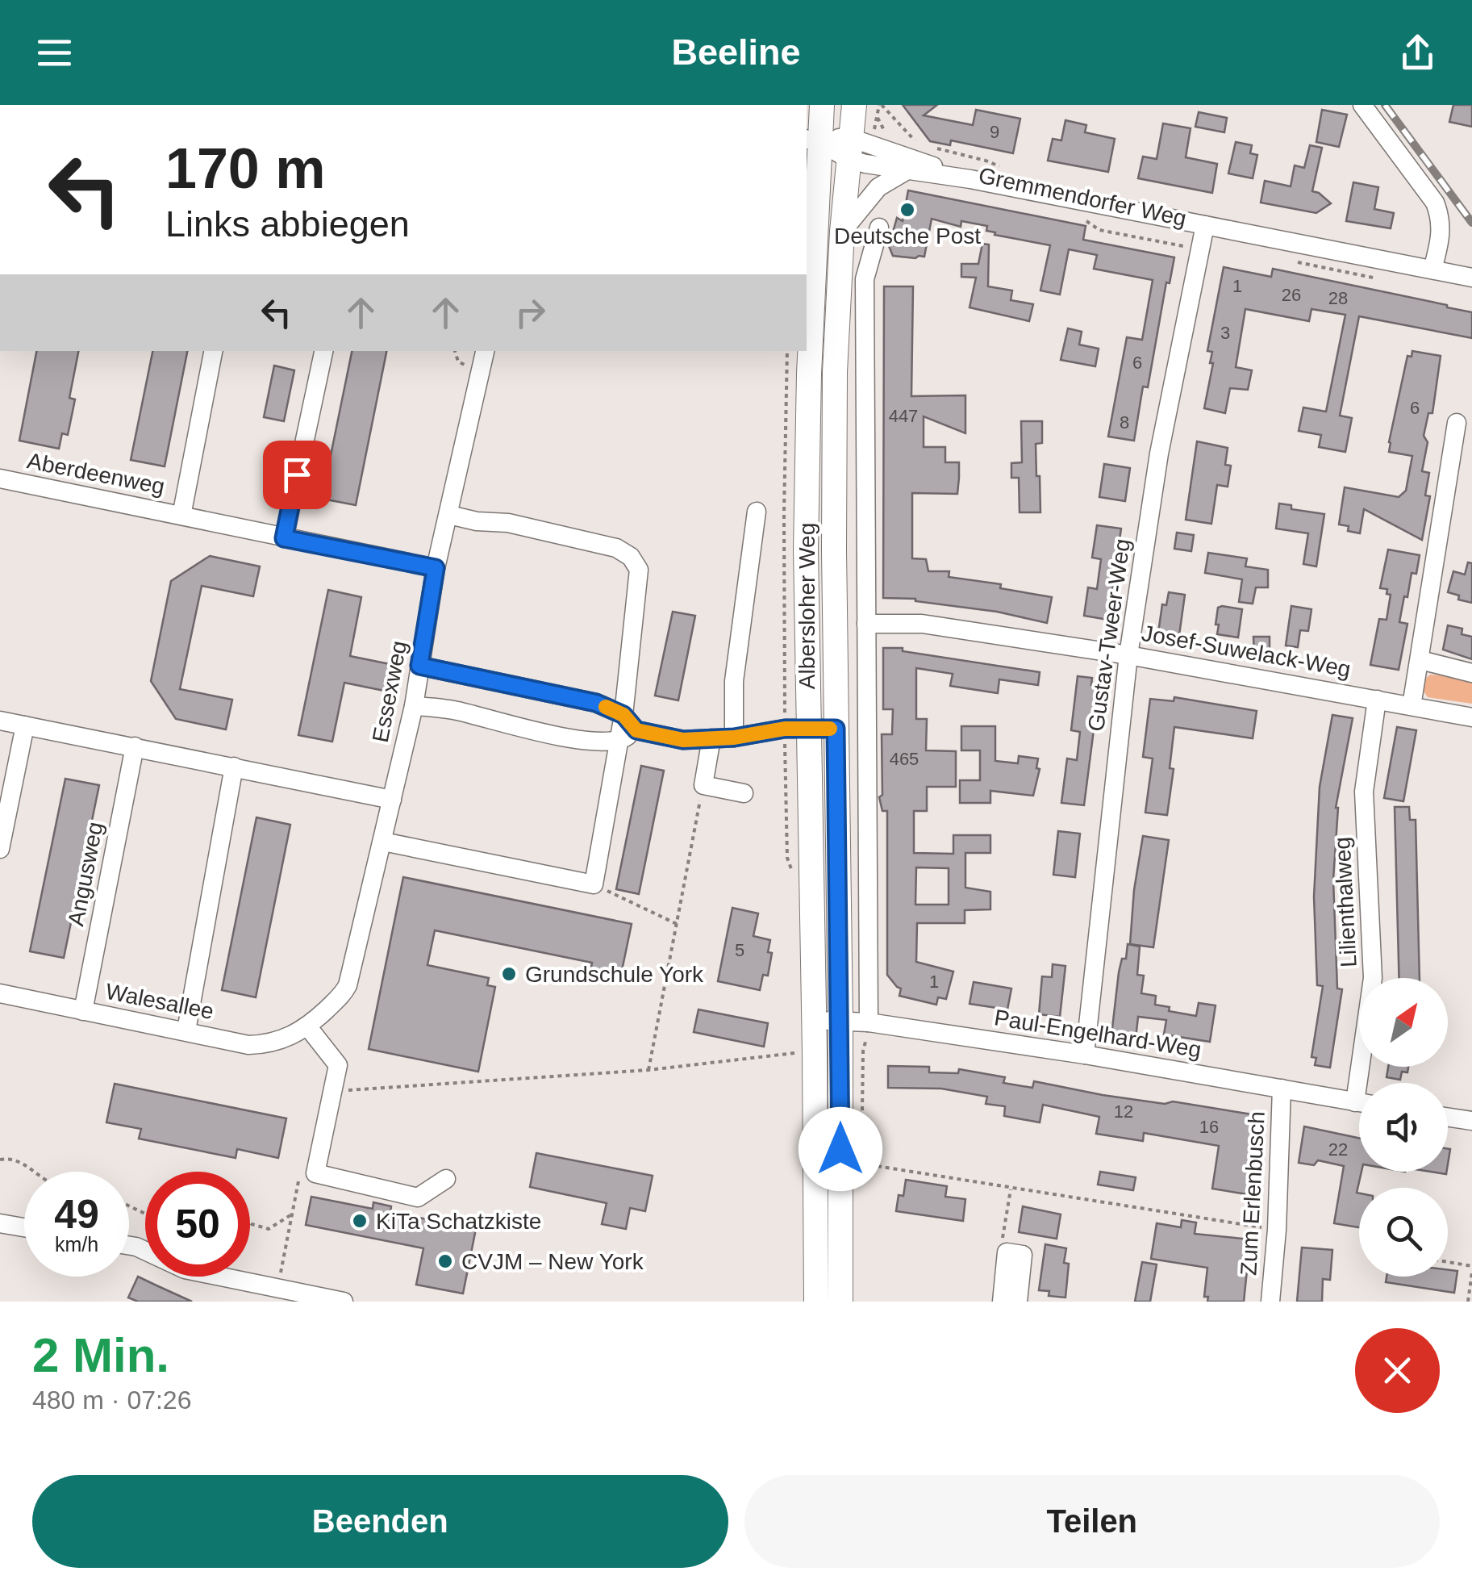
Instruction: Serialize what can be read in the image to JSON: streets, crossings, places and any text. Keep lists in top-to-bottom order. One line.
{"streets":{"main road":["Albersloher Weg"],"street":["Gremmendorfer Weg","Aberdeenweg","Gustav-Tweer-Weg","Josef-Suwelack-Weg","Essexweg","Angusweg","Lilienthalweg","Walesallee","Paul-Engelhard-Weg","Zum Erlenbusch"]},"crossings":[["Gremmendorfer Weg","Albersloher Weg"],["Gremmendorfer Weg","Gustav-Tweer-Weg"],["Aberdeenweg","Essexweg"],["Albersloher Weg","Paul-Engelhard-Weg"],["Gustav-Tweer-Weg","Josef-Suwelack-Weg"],["Gustav-Tweer-Weg","Paul-Engelhard-Weg"],["Josef-Suwelack-Weg","Lilienthalweg"],["Essexweg","Walesallee"],["Angusweg","Walesallee"],["Paul-Engelhard-Weg","Zum Erlenbusch"]],"places":["Deutsche Post","Grundschule York","KiTa Schatzkiste","CVJM – New York"],"house_numbers":["9","1","26","28","3","6","6","447","8","465","5","1","12","16","22"],"north":"top right","page":{"header":"Beeline","turn":["170 m","Links abbiegen"],"speed":"49 km/h","limit":"50","heading":["2 Min.","480 m · 07:26"],"buttons":["Beenden","Teilen"]}}
